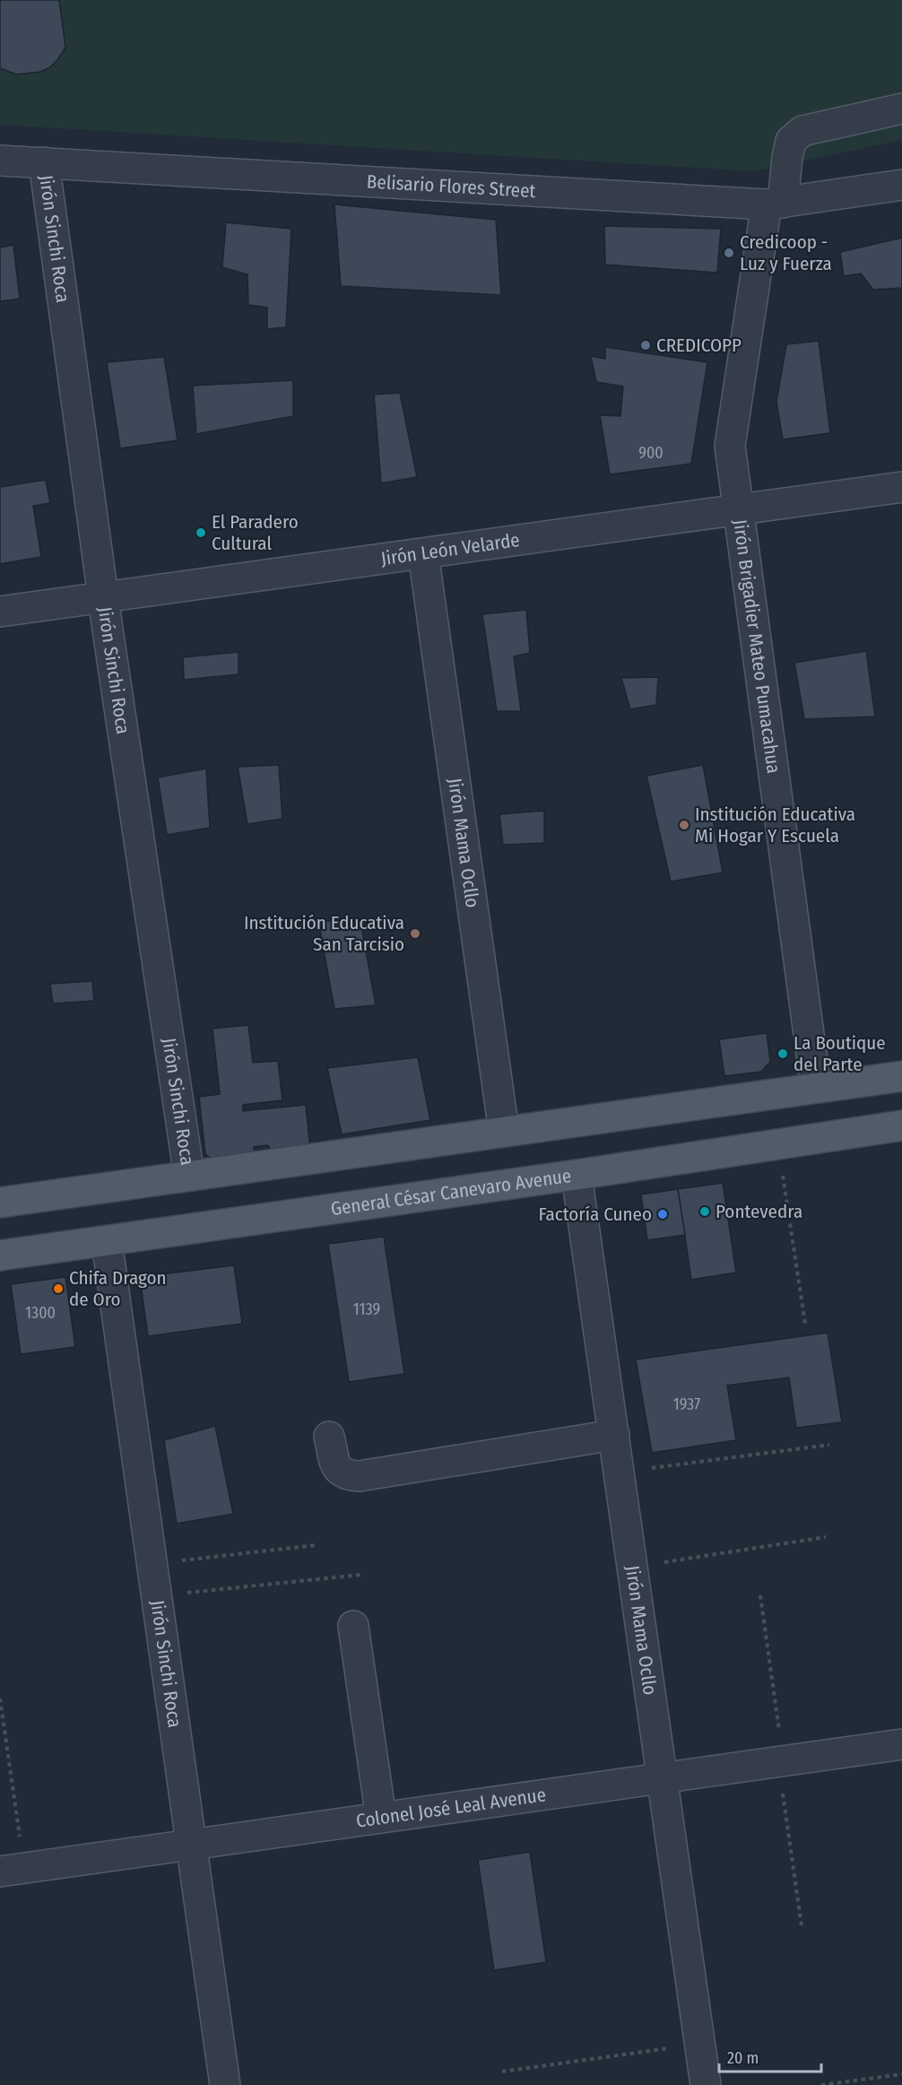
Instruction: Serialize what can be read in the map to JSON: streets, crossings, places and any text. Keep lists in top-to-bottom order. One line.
{"streets":{"main road":["General César Canevaro Avenue"],"street":["Belisario Flores Street","Jirón Sinchi Roca","Jirón León Velarde","Jirón Brigadier Mateo Pumacahua","Jirón Mama Ocllo","Colonel José Leal Avenue"]},"crossings":[["Belisario Flores Street","Jirón Sinchi Roca"],["Belisario Flores Street","Jirón Brigadier Mateo Pumacahua"],["Jirón Sinchi Roca","Jirón León Velarde"],["Jirón Sinchi Roca","General César Canevaro Avenue"],["Jirón Sinchi Roca","Colonel José Leal Avenue"],["Jirón León Velarde","Jirón Brigadier Mateo Pumacahua"],["Jirón León Velarde","Jirón Mama Ocllo"],["Jirón Mama Ocllo","General César Canevaro Avenue"],["Jirón Mama Ocllo","Colonel José Leal Avenue"]],"places":["Credicoop - Luz y Fuerza","CREDICOPP","El Paradero Cultural","Institución Educativa Mi Hogar Y Escuela","Institución Educativa San Tarcisio","La Boutique del Parte","Pontevedra","Factoría Cuneo","Chifa Dragon de Oro"],"house_numbers":["900","1139","1300","1937"],"scale_bar":"20 m"}
